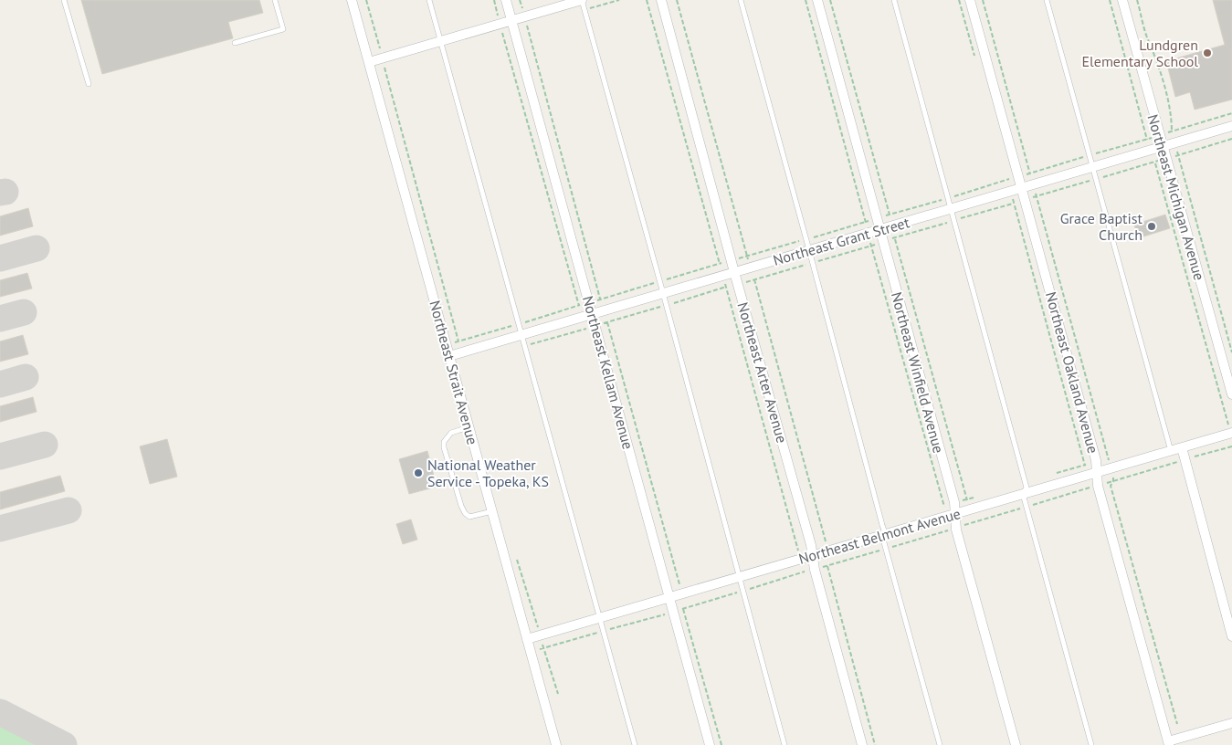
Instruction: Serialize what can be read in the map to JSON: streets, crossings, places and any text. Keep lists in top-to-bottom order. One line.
{"streets":{"street":["Northeast Michigan Avenue","Northeast Grant Street","Northeast Strait Avenue","Northeast Kellam Avenue","Northeast Arter Avenue","Northeast Winfield Avenue","Northeast Oakland Avenue","Northeast Belmont Avenue"]},"crossings":[["Northeast Michigan Avenue","Northeast Grant Street"],["Northeast Grant Street","Northeast Strait Avenue"],["Northeast Grant Street","Northeast Kellam Avenue"],["Northeast Grant Street","Northeast Arter Avenue"],["Northeast Grant Street","Northeast Winfield Avenue"],["Northeast Grant Street","Northeast Oakland Avenue"],["Northeast Strait Avenue","Northeast Belmont Avenue"],["Northeast Kellam Avenue","Northeast Belmont Avenue"],["Northeast Arter Avenue","Northeast Belmont Avenue"],["Northeast Winfield Avenue","Northeast Belmont Avenue"],["Northeast Oakland Avenue","Northeast Belmont Avenue"]],"places":["Lundgren Elementary School","Grace Baptist Church","National Weather Service - Topeka, KS"]}
